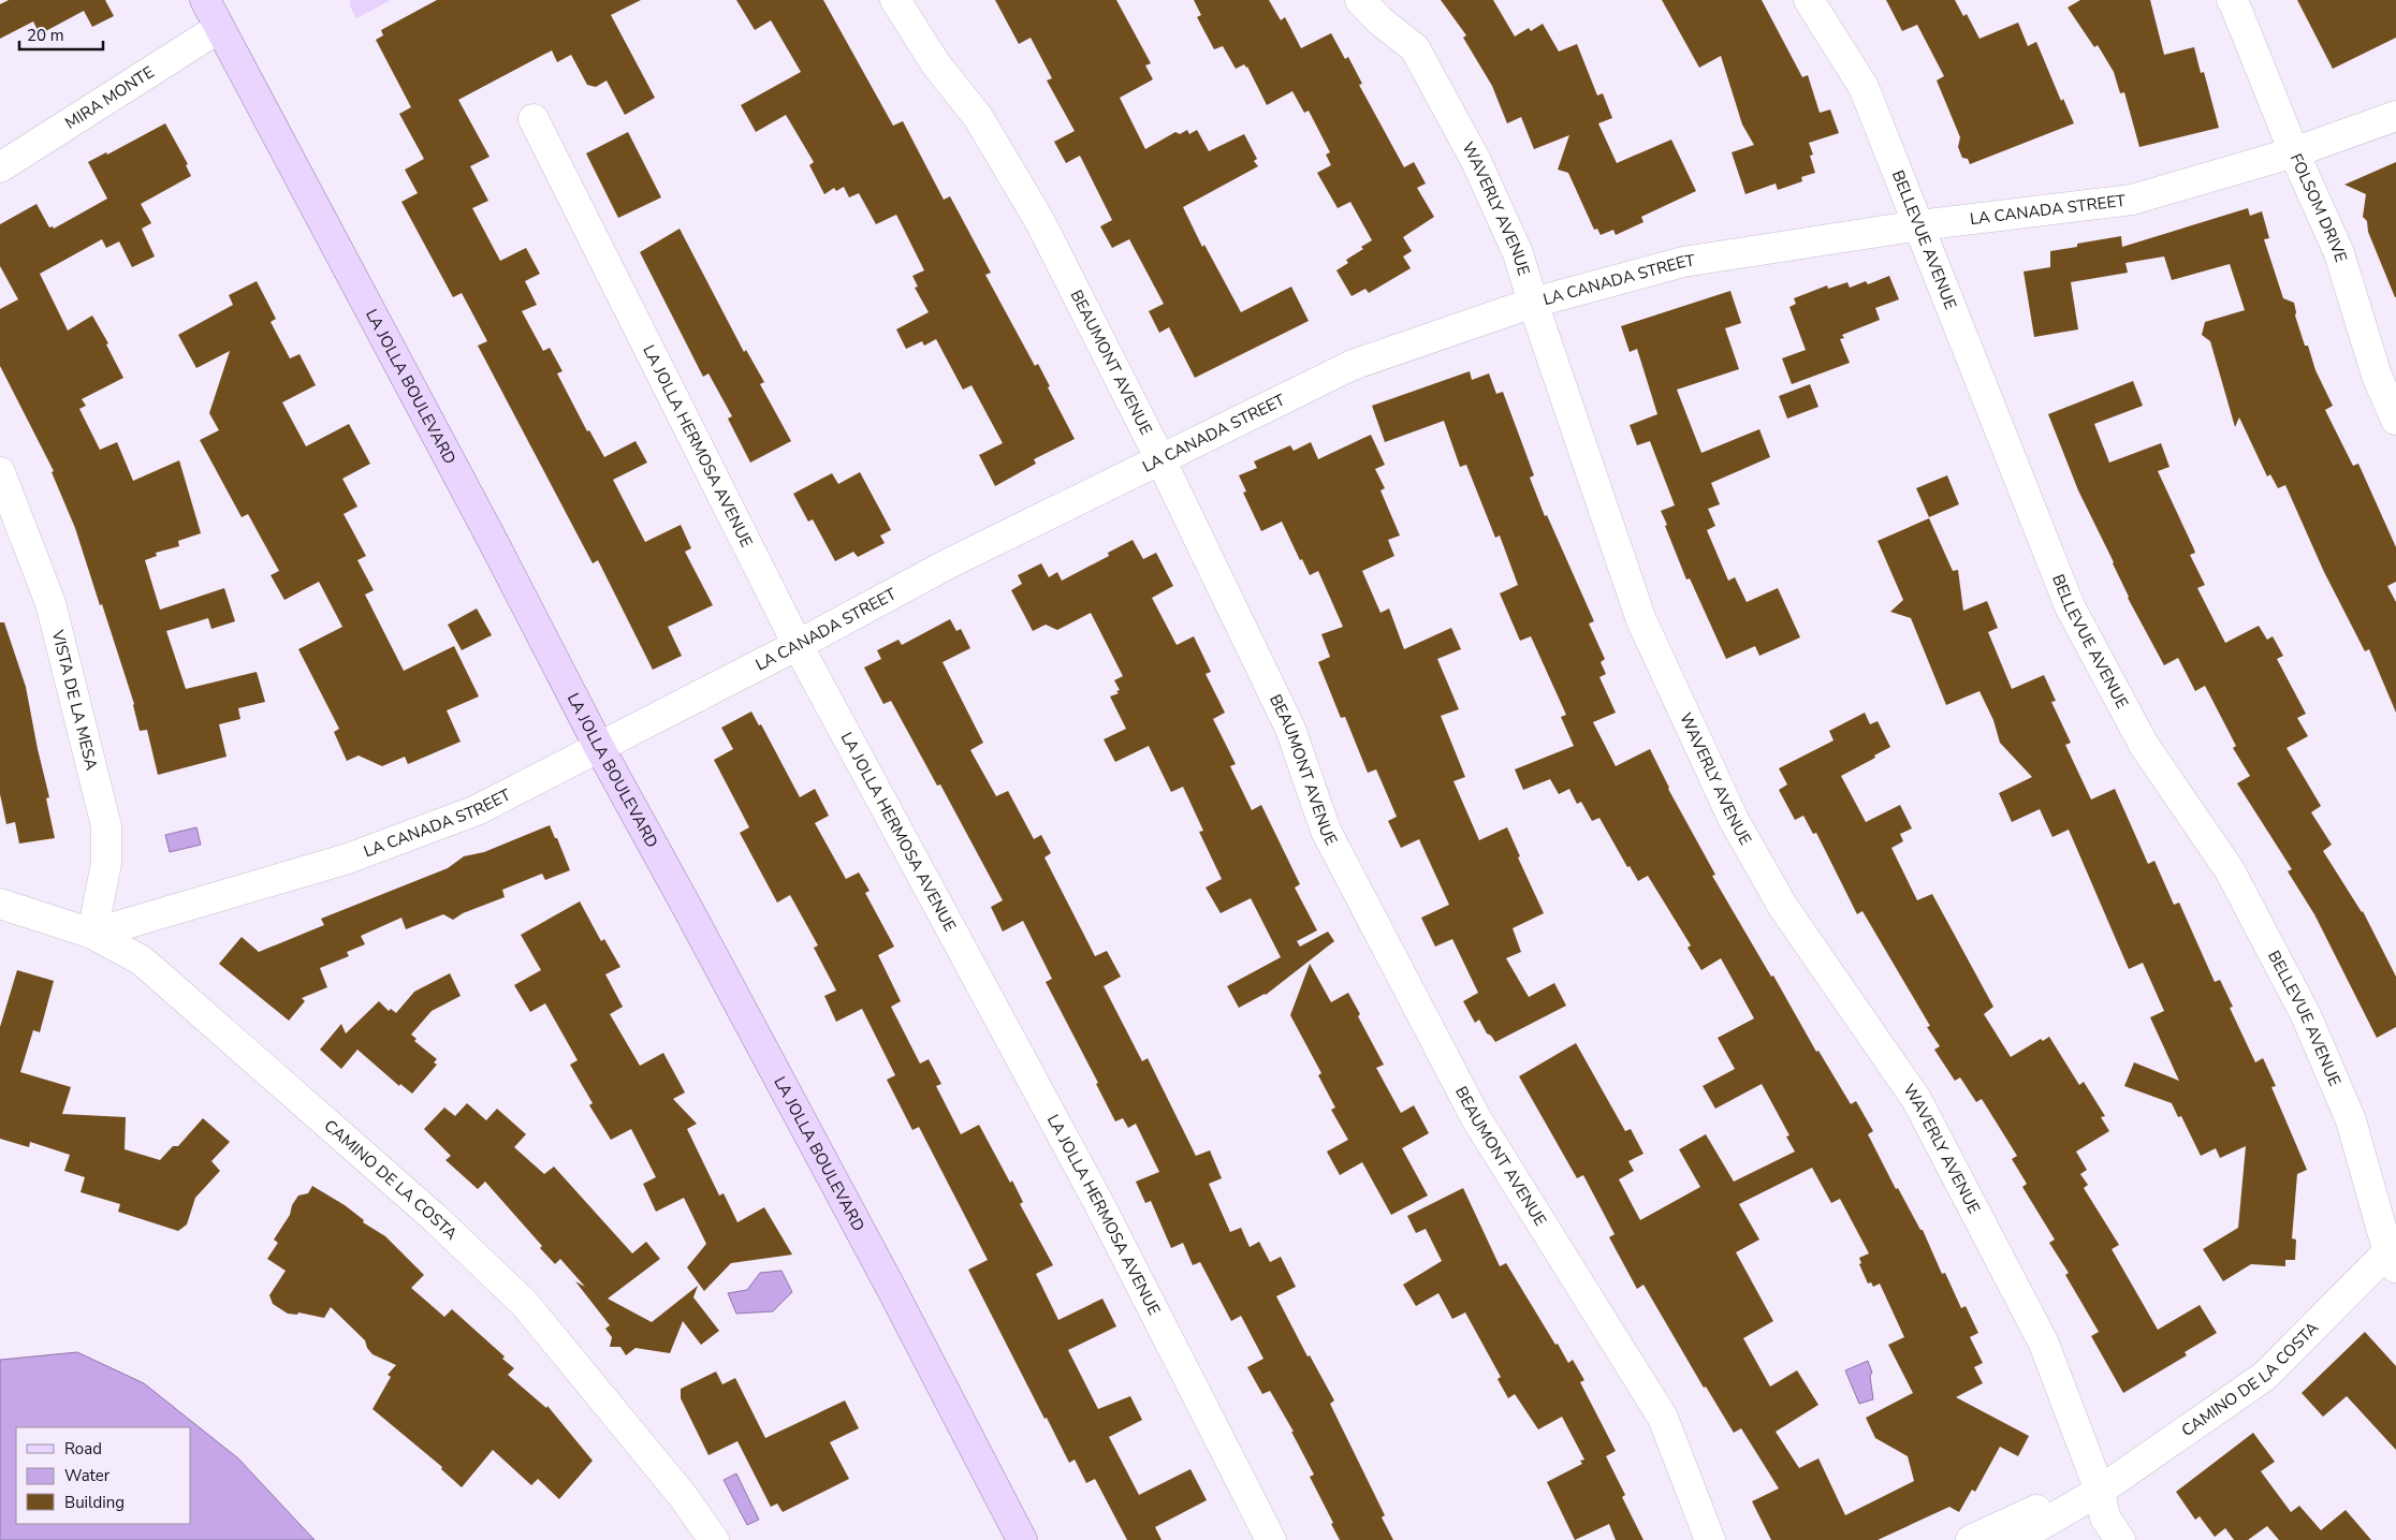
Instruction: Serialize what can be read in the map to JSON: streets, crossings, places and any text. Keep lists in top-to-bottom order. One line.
{"streets":{"main road":["LA JOLLA BOULEVARD"],"street":["MIRA MONTE","FOLSOM DRIVE","LA CANADA STREET","WAVERLY AVENUE","BELLEVUE AVENUE","BEAUMONT AVENUE","LA JOLLA HERMOSA AVENUE","VISTA DE LA MESA","CAMINO DE LA COSTA"]},"crossings":[["MIRA MONTE","LA JOLLA BOULEVARD"],["FOLSOM DRIVE","LA CANADA STREET"],["LA CANADA STREET","WAVERLY AVENUE"],["LA CANADA STREET","BELLEVUE AVENUE"],["LA CANADA STREET","BEAUMONT AVENUE"],["LA CANADA STREET","LA JOLLA BOULEVARD"],["LA CANADA STREET","LA JOLLA HERMOSA AVENUE"],["LA CANADA STREET","VISTA DE LA MESA"],["LA CANADA STREET","CAMINO DE LA COSTA"],["WAVERLY AVENUE","CAMINO DE LA COSTA"],["BELLEVUE AVENUE","CAMINO DE LA COSTA"],["VISTA DE LA MESA","CAMINO DE LA COSTA"]],"legend":["Road","Water","Building"],"scale_bar":"20 m"}
